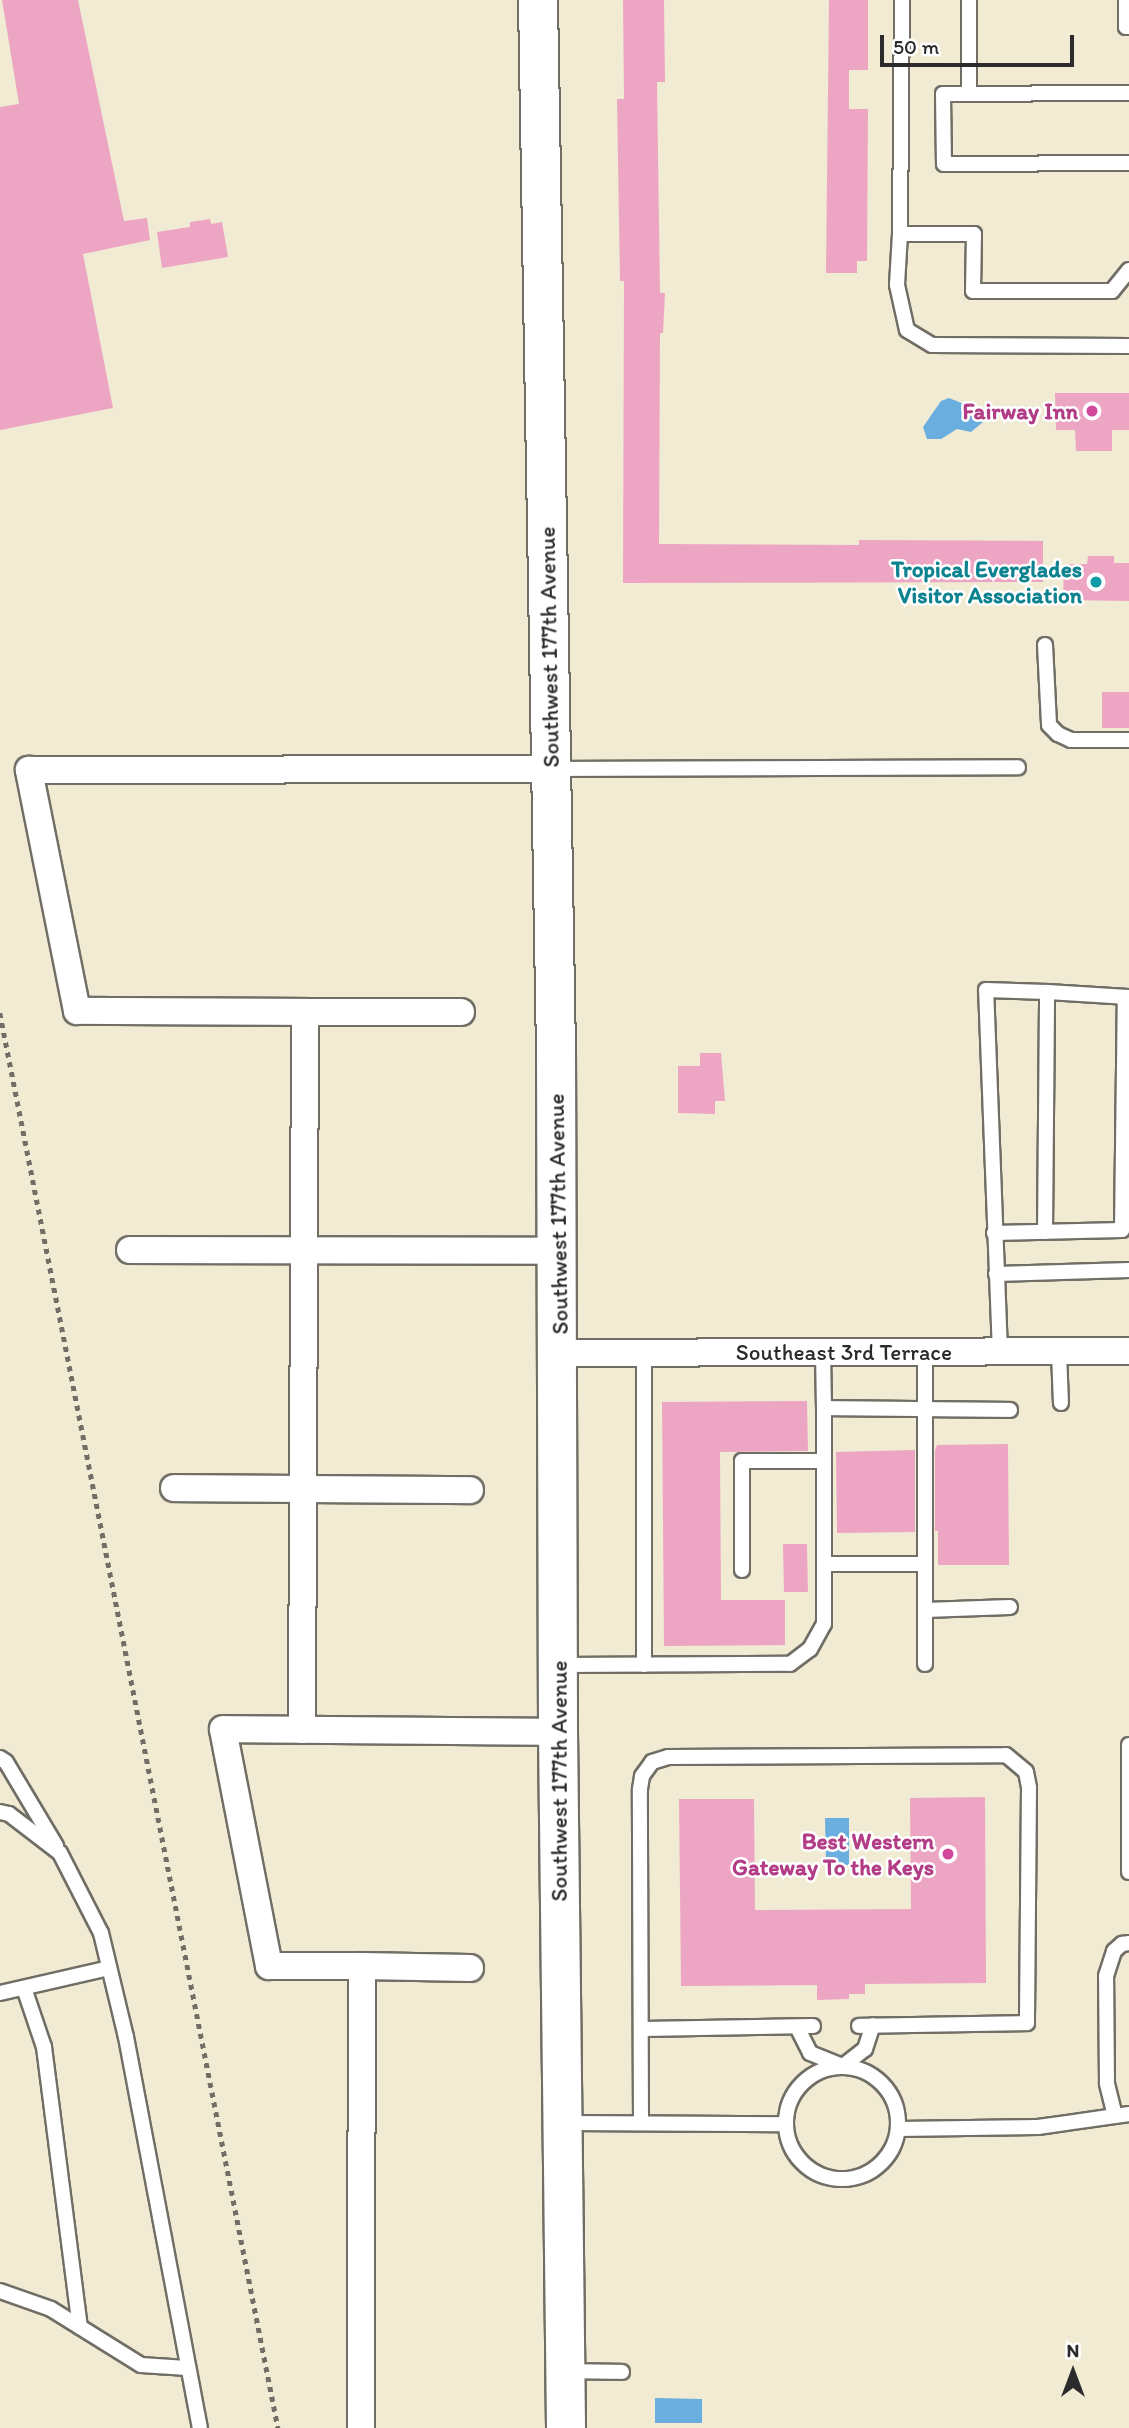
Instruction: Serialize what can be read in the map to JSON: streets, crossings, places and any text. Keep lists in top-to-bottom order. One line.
{"streets":{"main road":["Southwest 177th Avenue"],"street":["Southeast 3rd Terrace"]},"crossings":[["Southwest 177th Avenue","Southeast 3rd Terrace"]],"places":["Fairway Inn","Tropical Everglades Visitor Association","Best Western Gateway To the Keys"],"scale_bar":"50 m","north":"top"}
